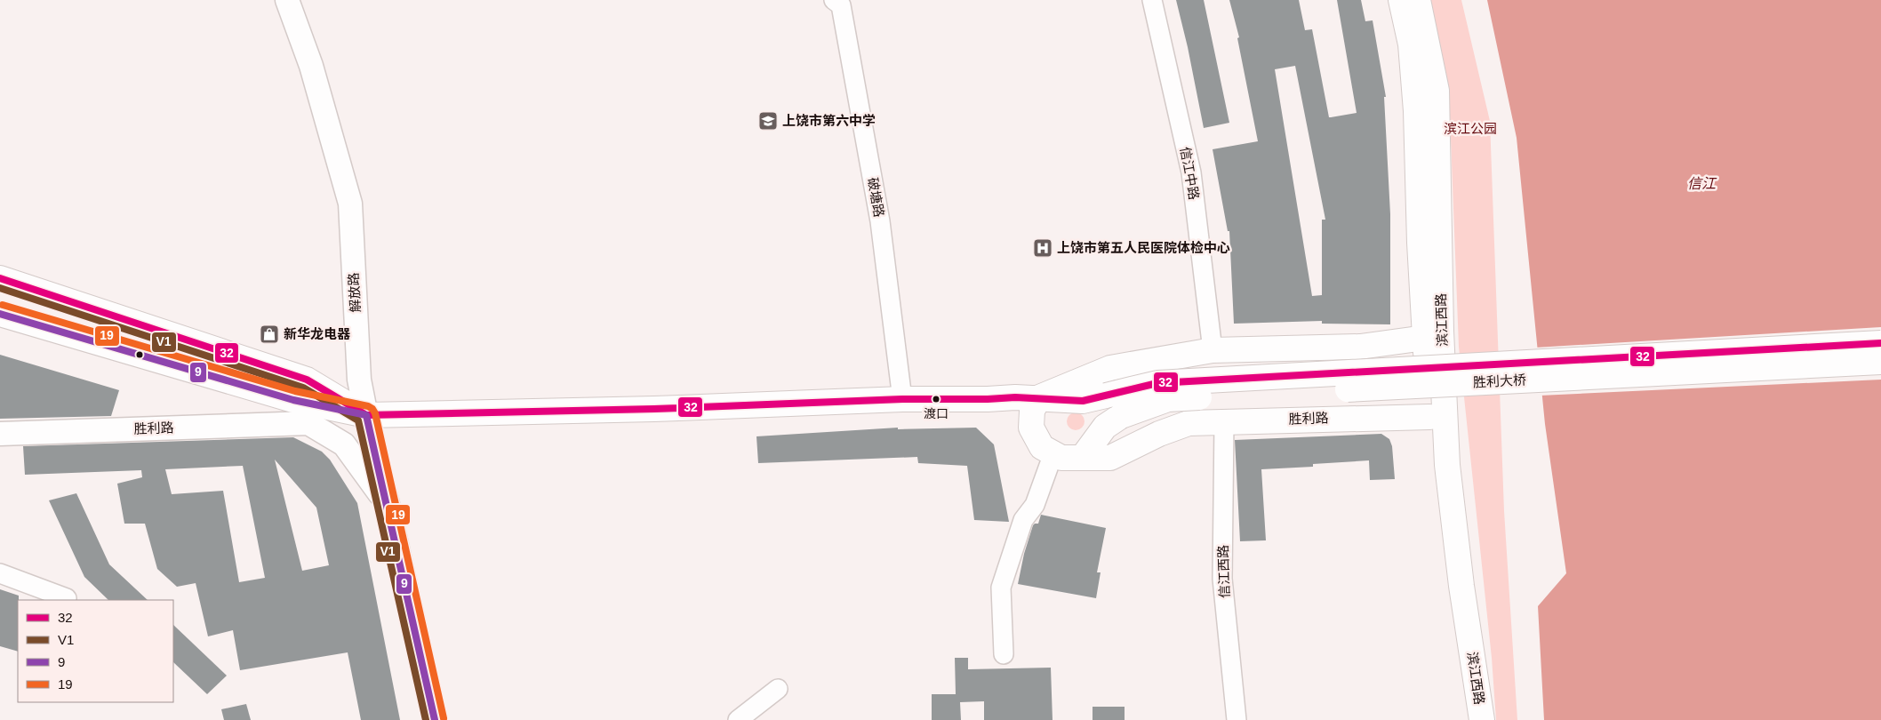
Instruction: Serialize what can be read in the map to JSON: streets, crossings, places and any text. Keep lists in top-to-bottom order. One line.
{"streets":{"main road":["滨江西路","胜利大桥","胜利路"],"street":["信江中路","破塘路","解放路","信江西路"]},"crossings":[["解放路","胜利路"],["滨江西路","胜利路"],["胜利大桥","胜利路"],["胜利路","信江西路"]],"water":["信江"],"parks":["滨江公园"],"places":{"school or university":["上饶市第六中学"],"hospital":["上饶市第五人民医院体检中心"],"shop":["新华龙电器"],"other":["渡口"]},"lines":["transit line 32","transit line V1","transit line 19","transit line 9"],"legend":["32","V1","9","19"]}
